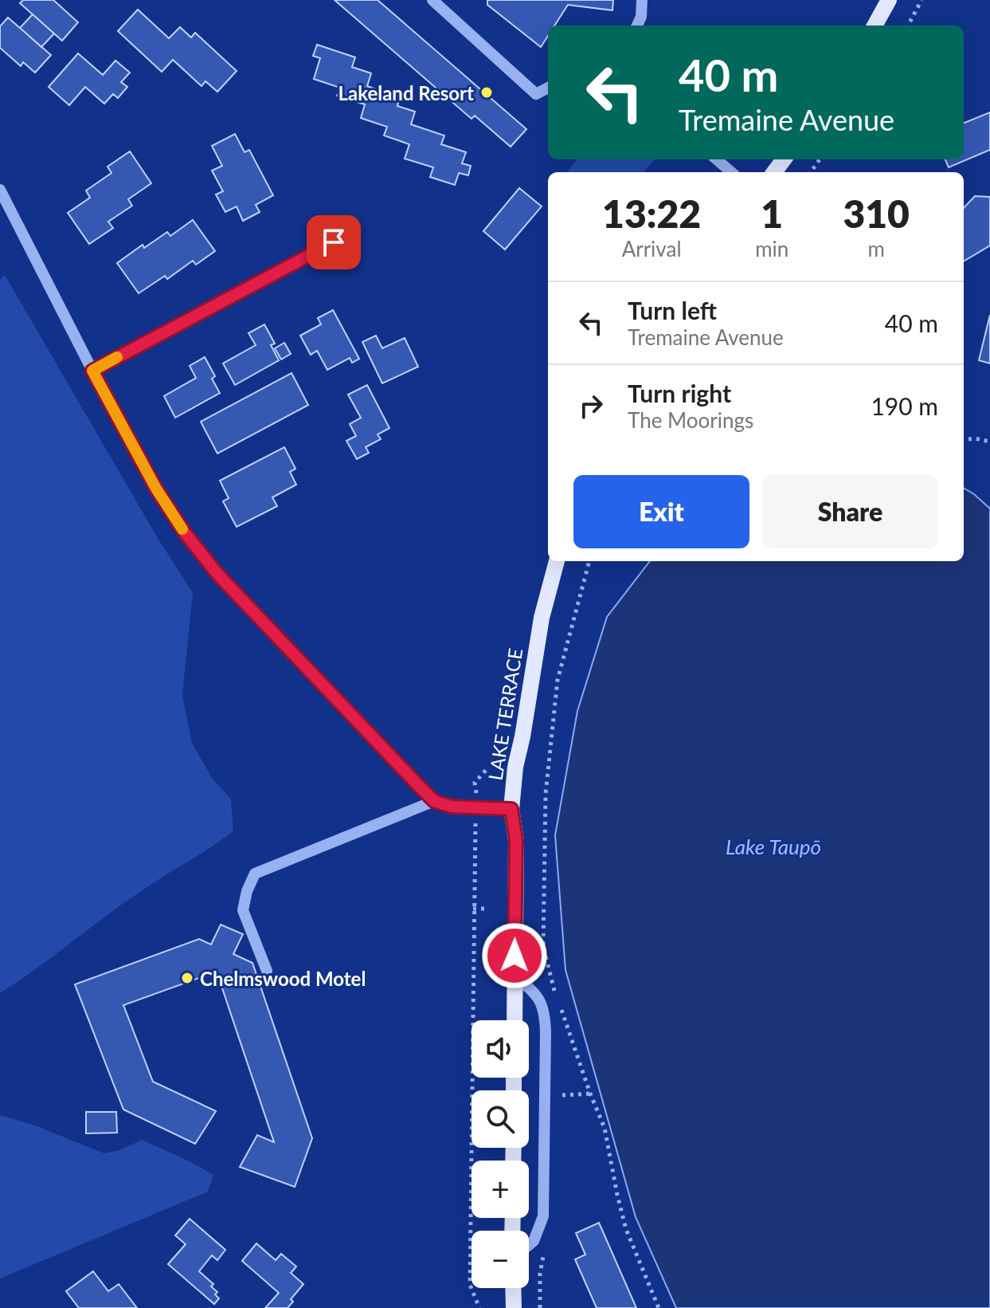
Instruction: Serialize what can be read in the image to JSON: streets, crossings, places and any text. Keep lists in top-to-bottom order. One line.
{"streets":{"main road":["LAKE TERRACE"]},"water":["Lake Taupō"],"places":["Lakeland Resort","Chelmswood Motel"],"page":{"turn":["40 m","Tremaine Avenue"],"eta":["13:22","Arrival","1","min","310","m"],"list":[{"name":"Turn left","note":"Tremaine Avenue","value":"40 m"},{"name":"Turn right","note":"The Moorings","value":"190 m"}],"buttons":["Exit","Share"],"map_buttons":["+","−"]}}
